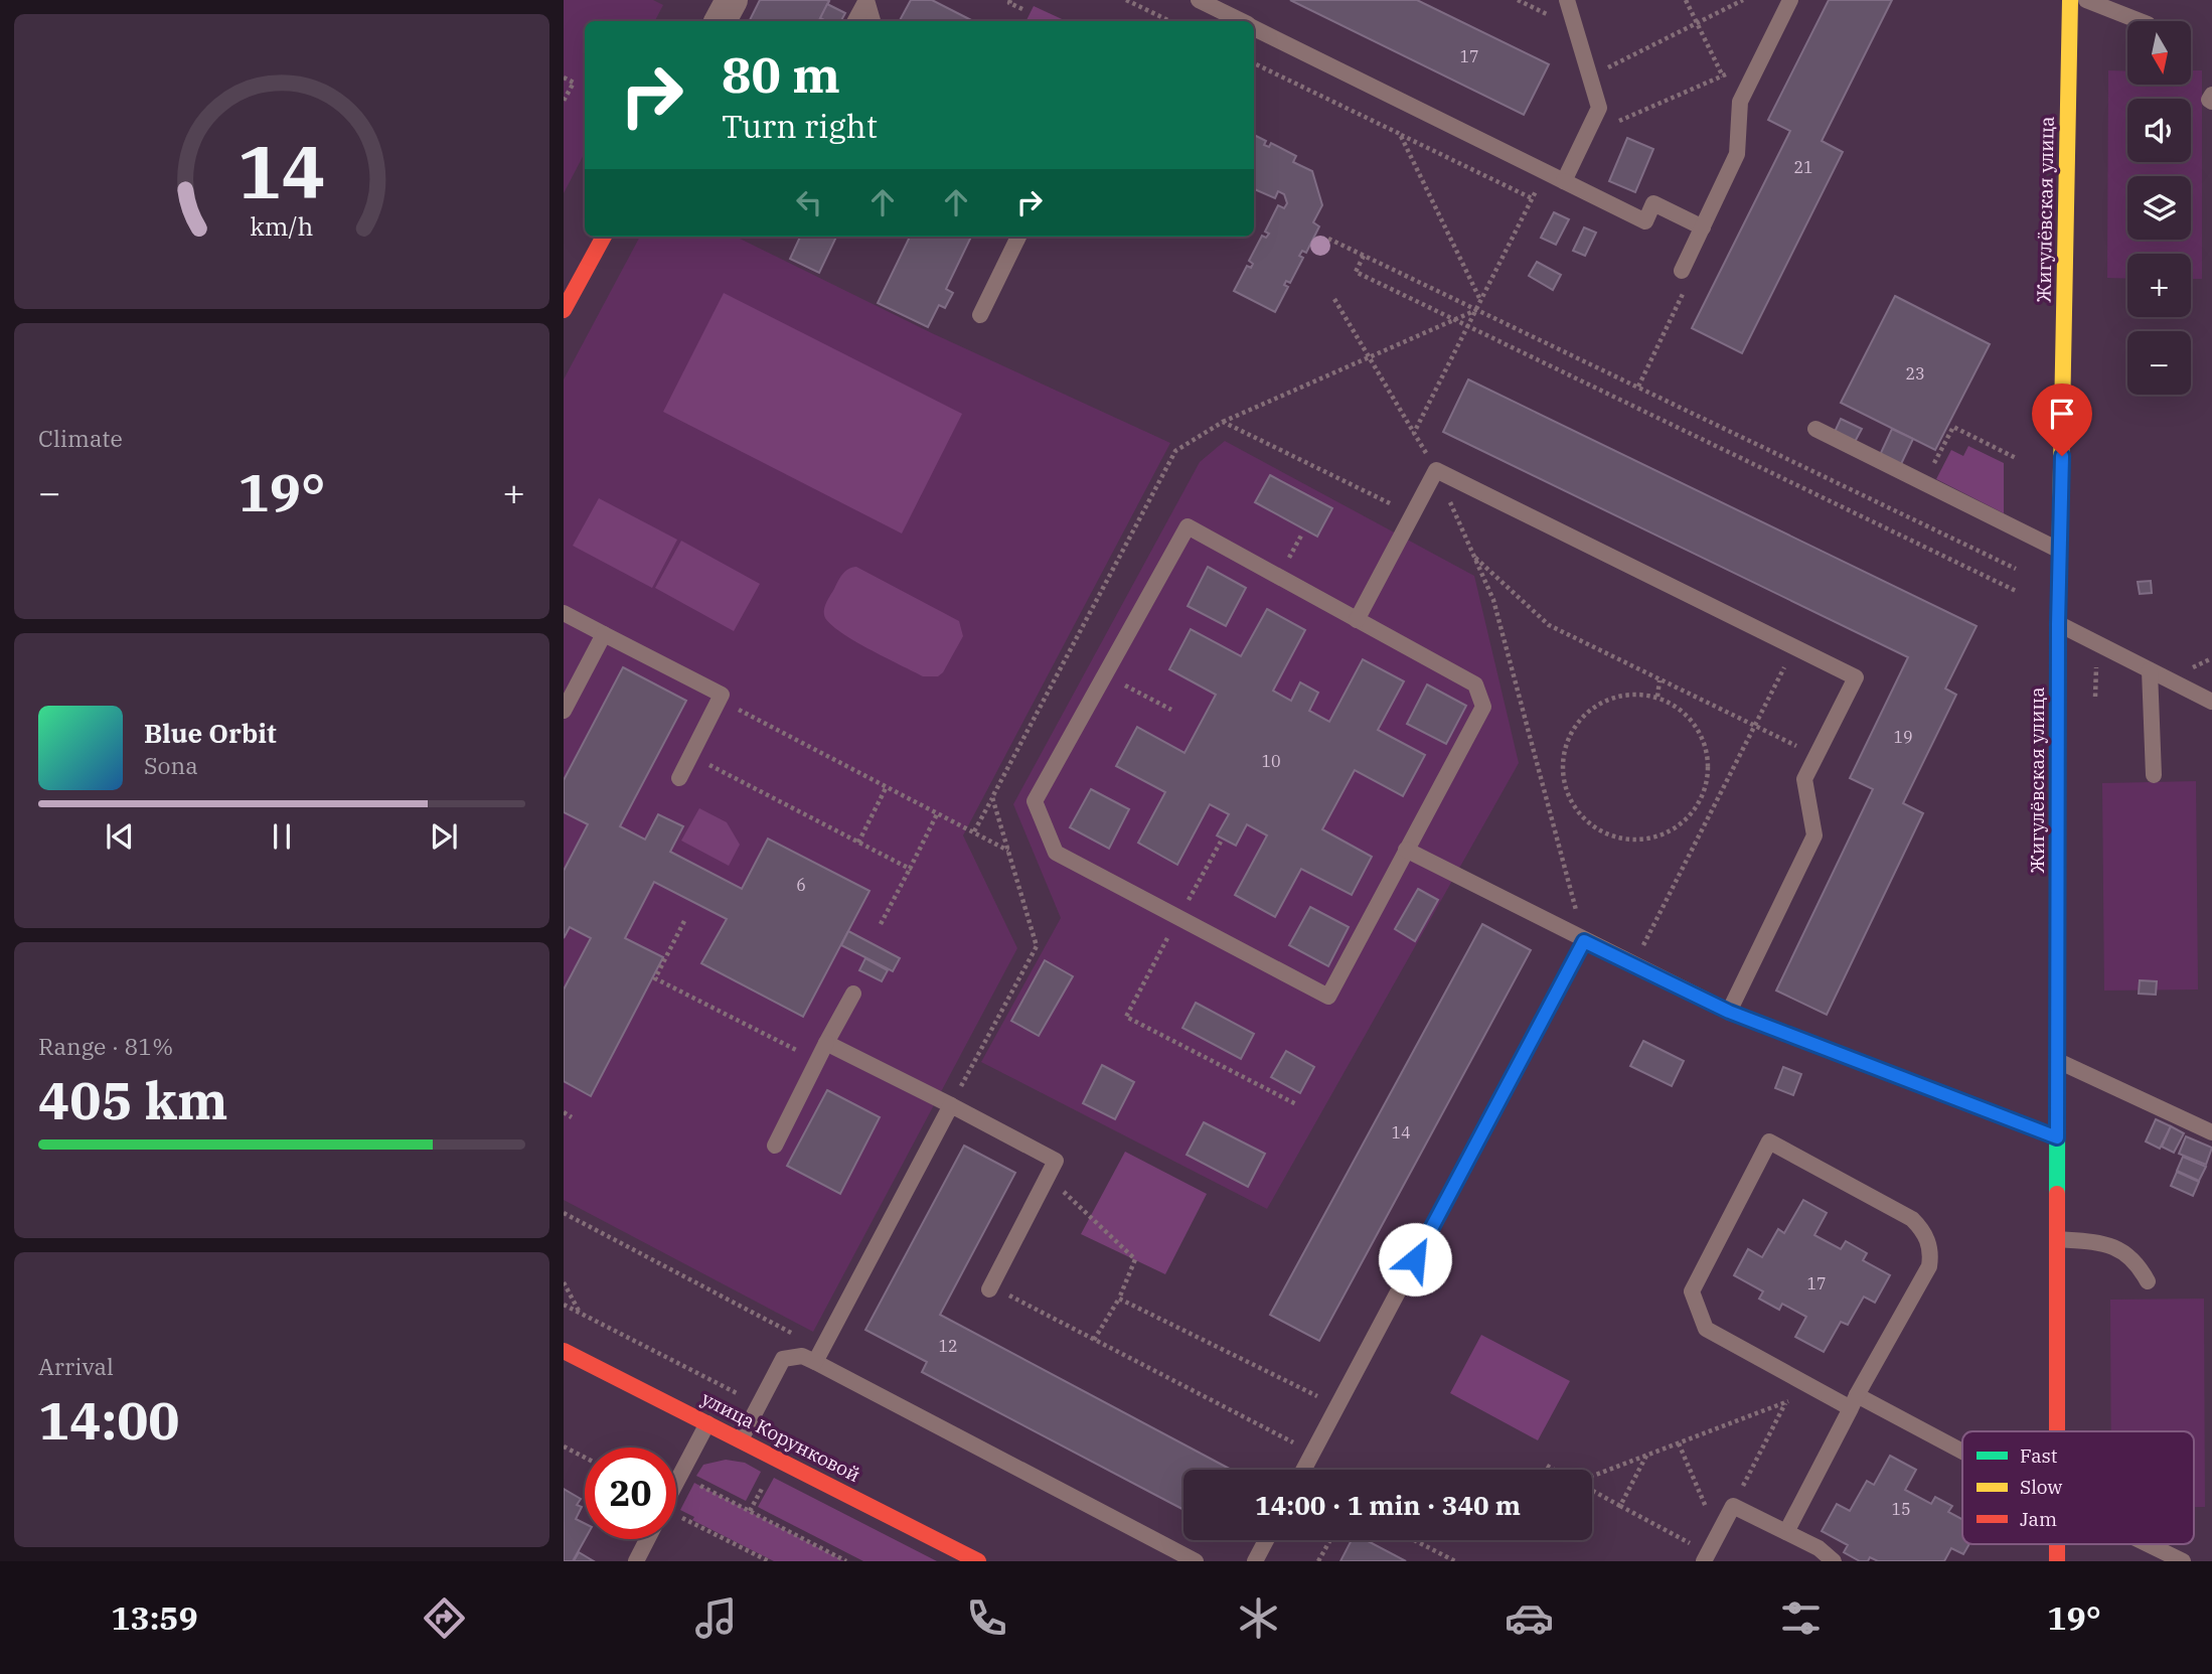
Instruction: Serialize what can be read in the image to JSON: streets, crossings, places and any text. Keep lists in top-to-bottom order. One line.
{"streets":{"street":["Жигулёвская улица","улица Корунковой"]},"house_numbers":["17","21","23","19","10","6","14","17","12","15"],"legend":["Fast","Slow","Jam"],"north":"bottom","page":{"map_buttons":["+","−"],"turn":["80 m","Turn right"],"tile":["Climate",["Range · 81%","405 km"],["Arrival","14:00"]],"heat":["−","19°","+"],"song":["Blue Orbit","Sona"],"limit":"20","trip":"14:00 · 1 min · 340 m","tabs":["13:59","19°"],"gauge":["14","km/h"]}}
